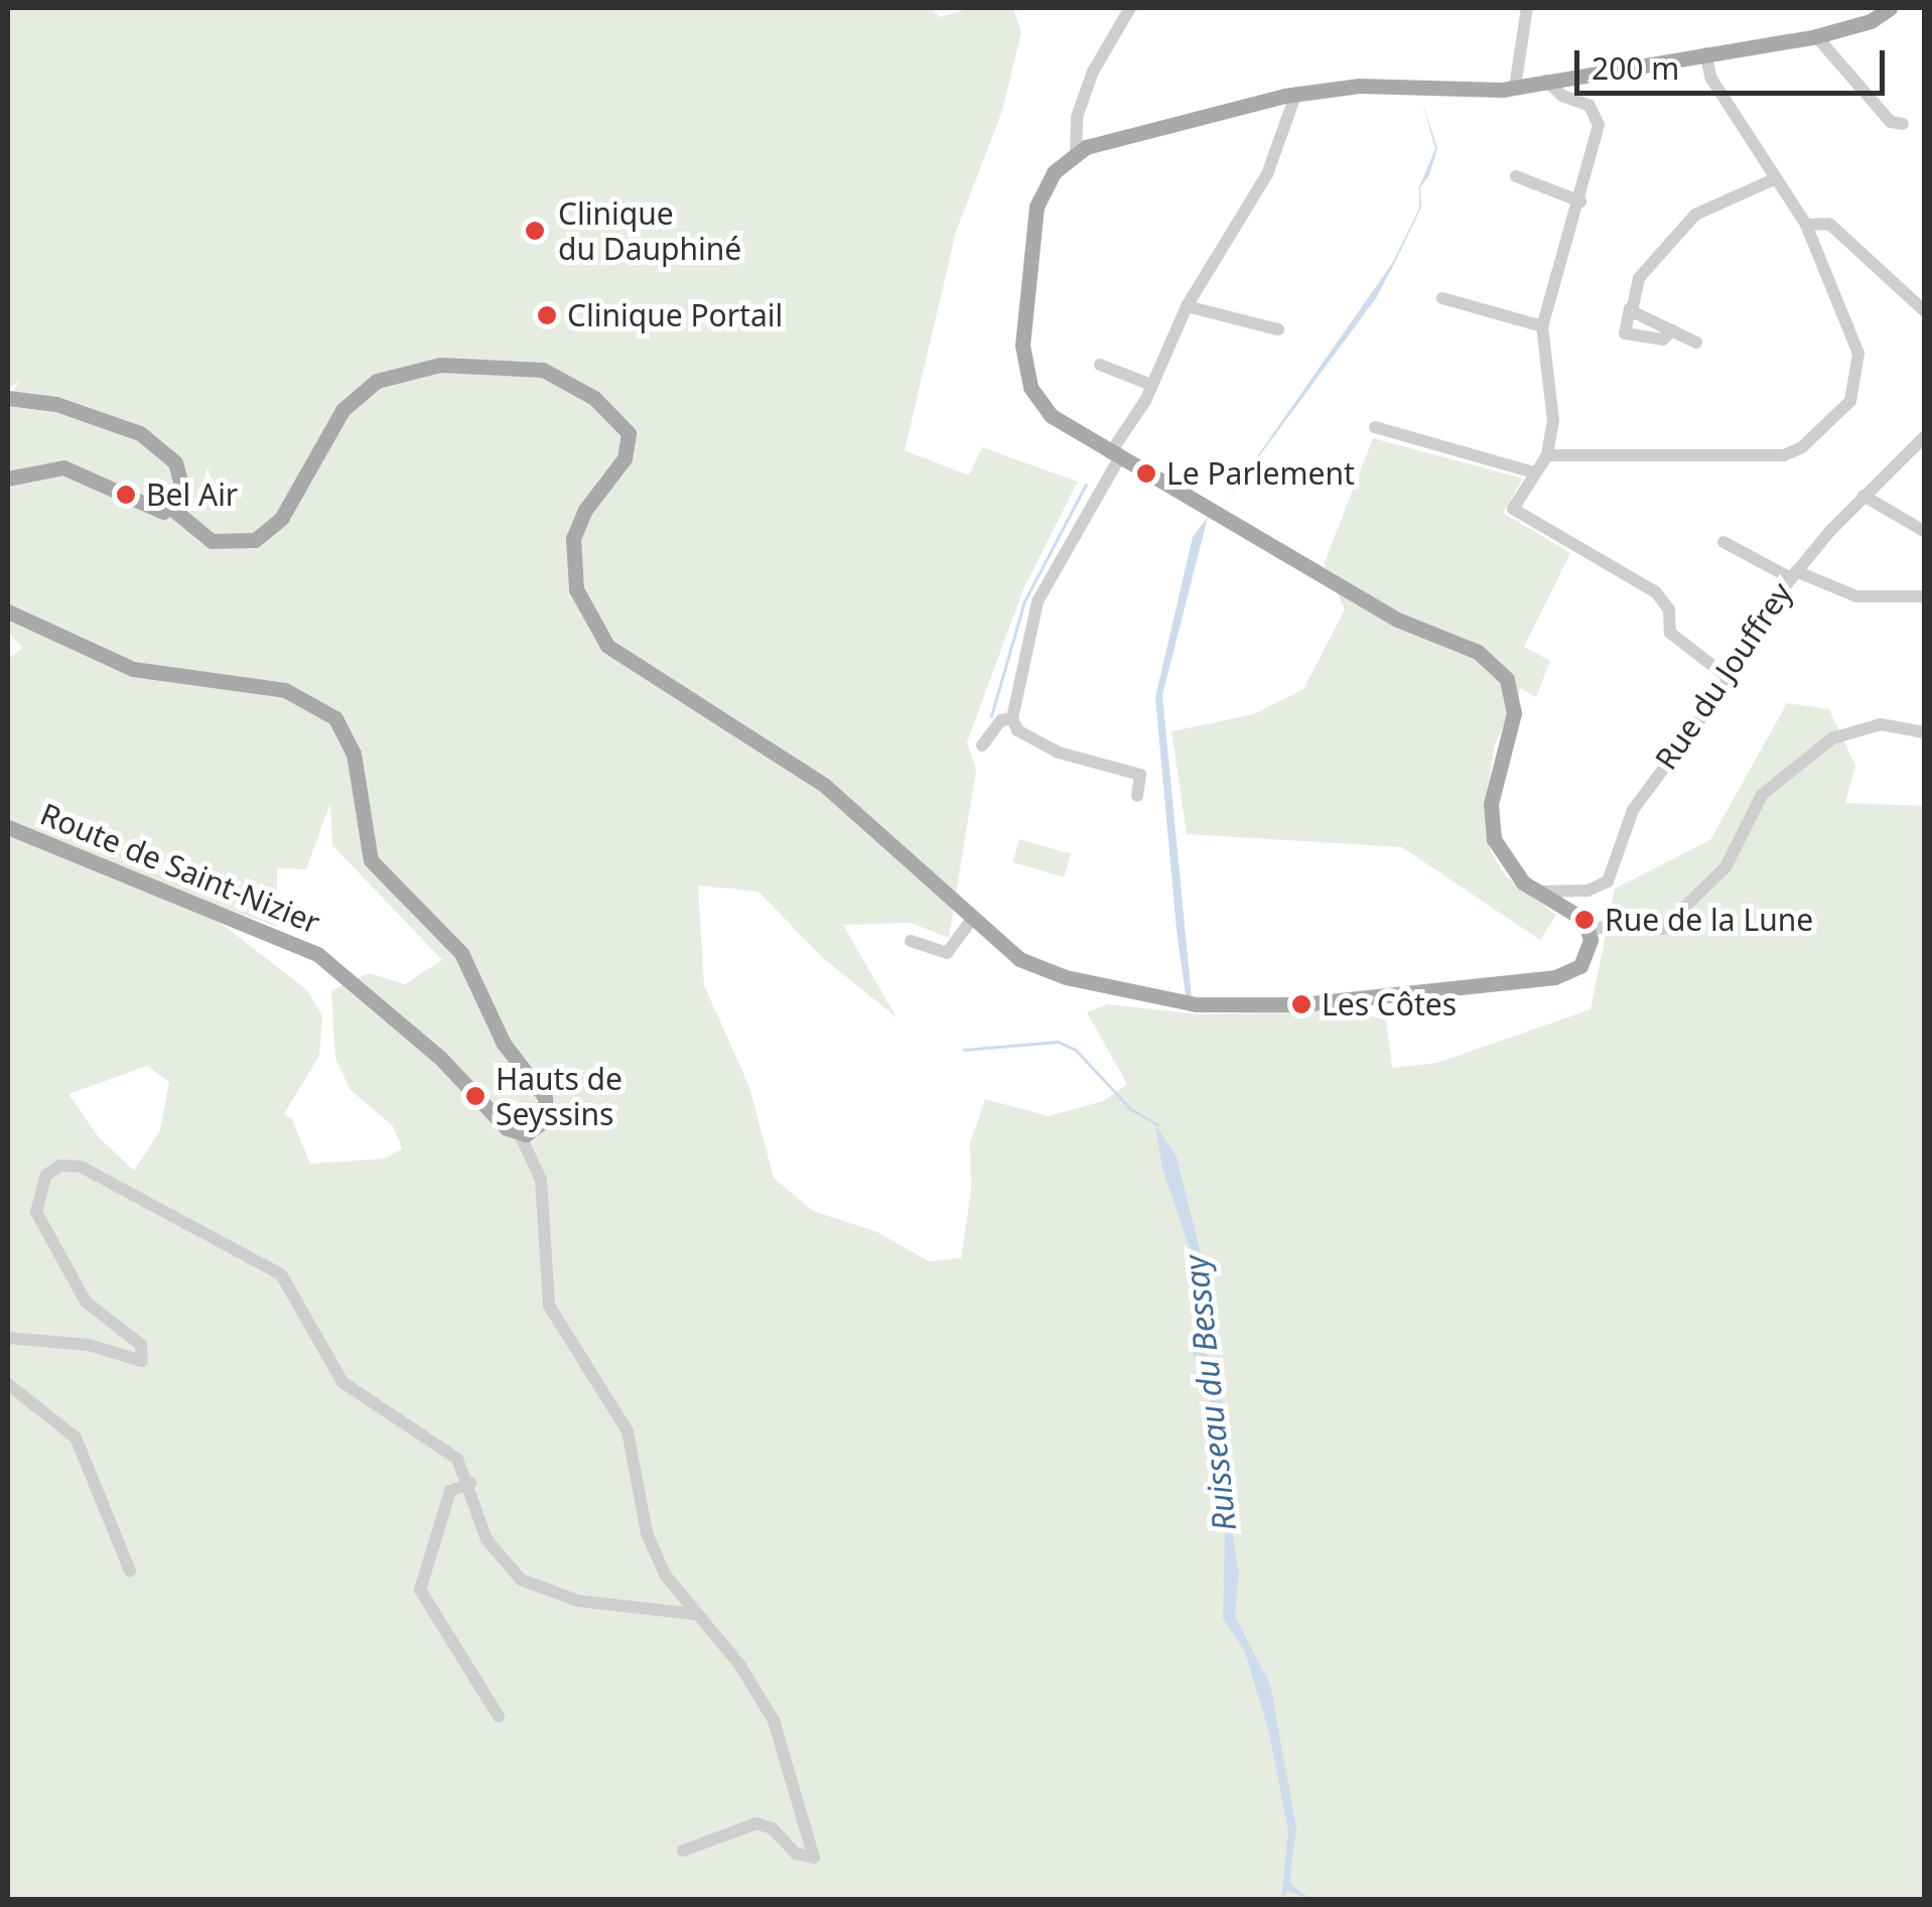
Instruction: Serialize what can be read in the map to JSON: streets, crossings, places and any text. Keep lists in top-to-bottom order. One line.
{"streets":{"main road":["Route de Saint-Nizier"],"street":["Rue du Jouffrey"]},"water":["Ruisseau du Bessay"],"places":["Clinique du Dauphiné","Clinique Portail","Le Parlement","Bel Air","Rue de la Lune","Les Côtes","Hauts de Seyssins"],"scale_bar":"200 m"}
